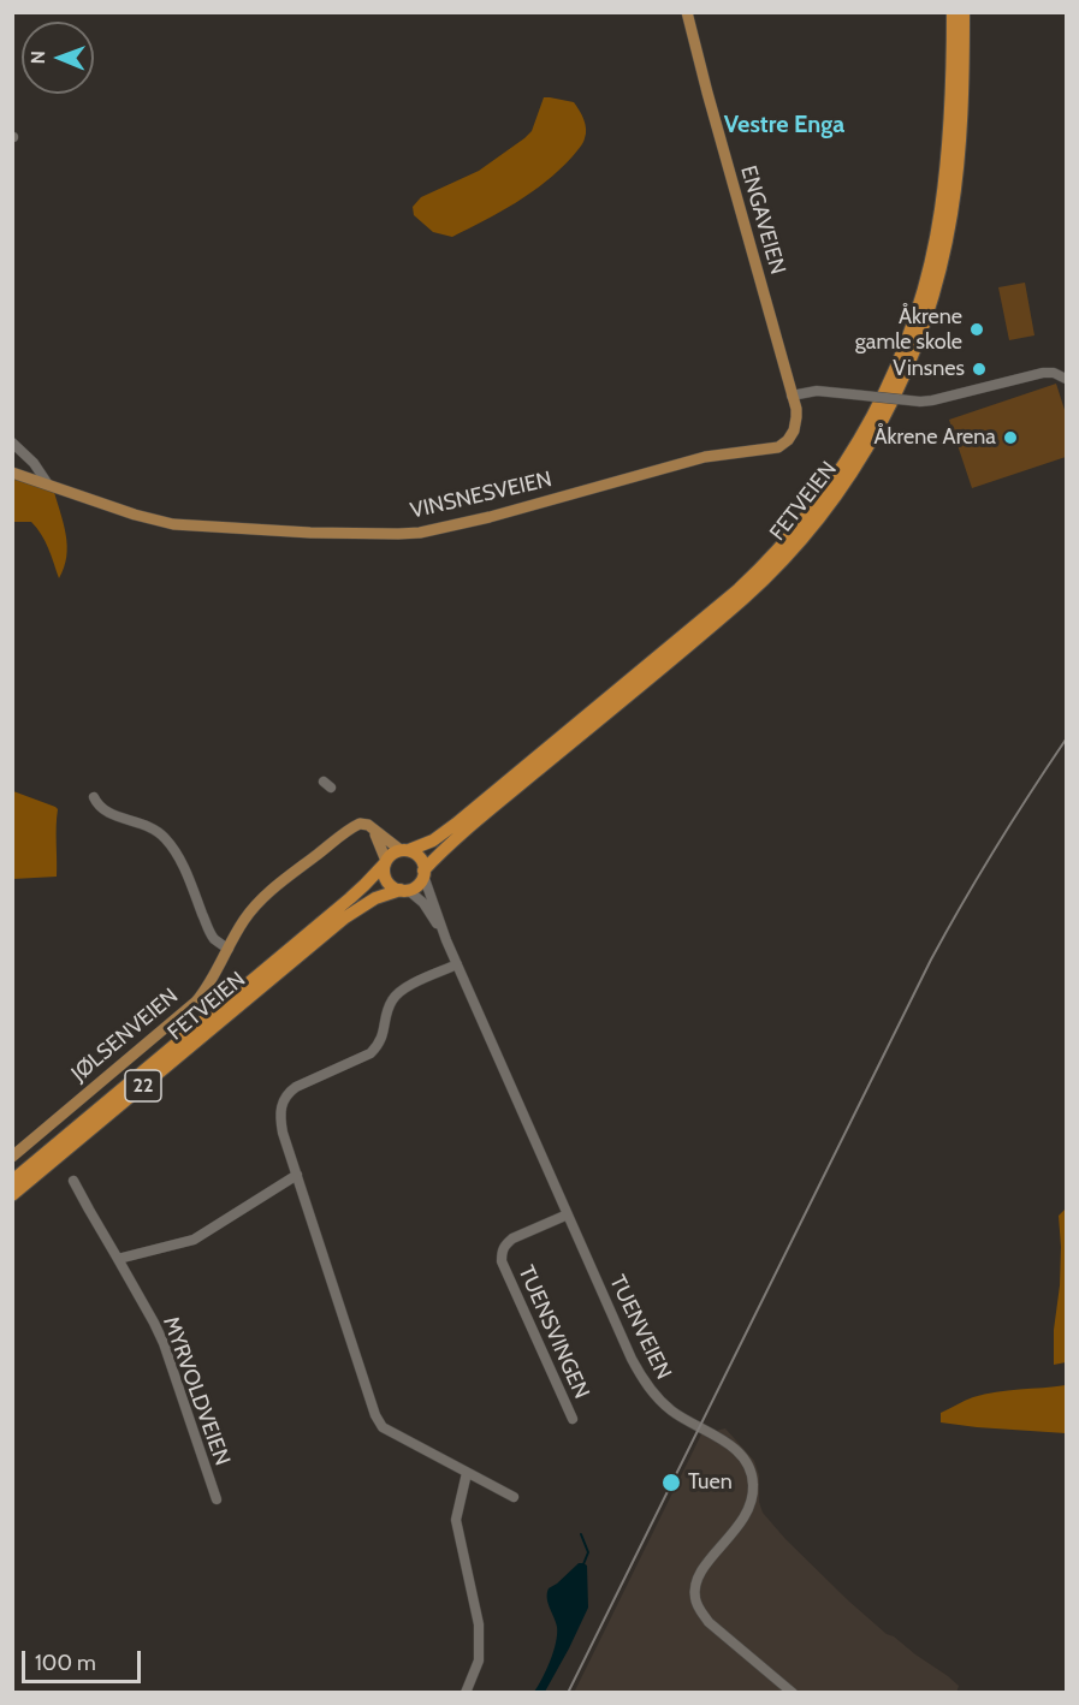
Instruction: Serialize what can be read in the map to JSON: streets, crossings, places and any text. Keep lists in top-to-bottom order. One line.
{"streets":{"highway":["FETVEIEN","22"],"main road":["ENGAVEIEN","VINSNESVEIEN","JØLSENVEIEN"],"street":["TUENVEIEN","TUENSVINGEN","MYRVOLDVEIEN"]},"crossings":[["ENGAVEIEN","VINSNESVEIEN"],["FETVEIEN","22"],["FETVEIEN","TUENVEIEN"],["22","TUENVEIEN"],["TUENVEIEN","TUENSVINGEN"]],"districts":["Vestre Enga"],"places":["Åkrene gamle skole","Vinsnes","Åkrene Arena","Tuen"],"scale_bar":"100 m","north":"left"}
